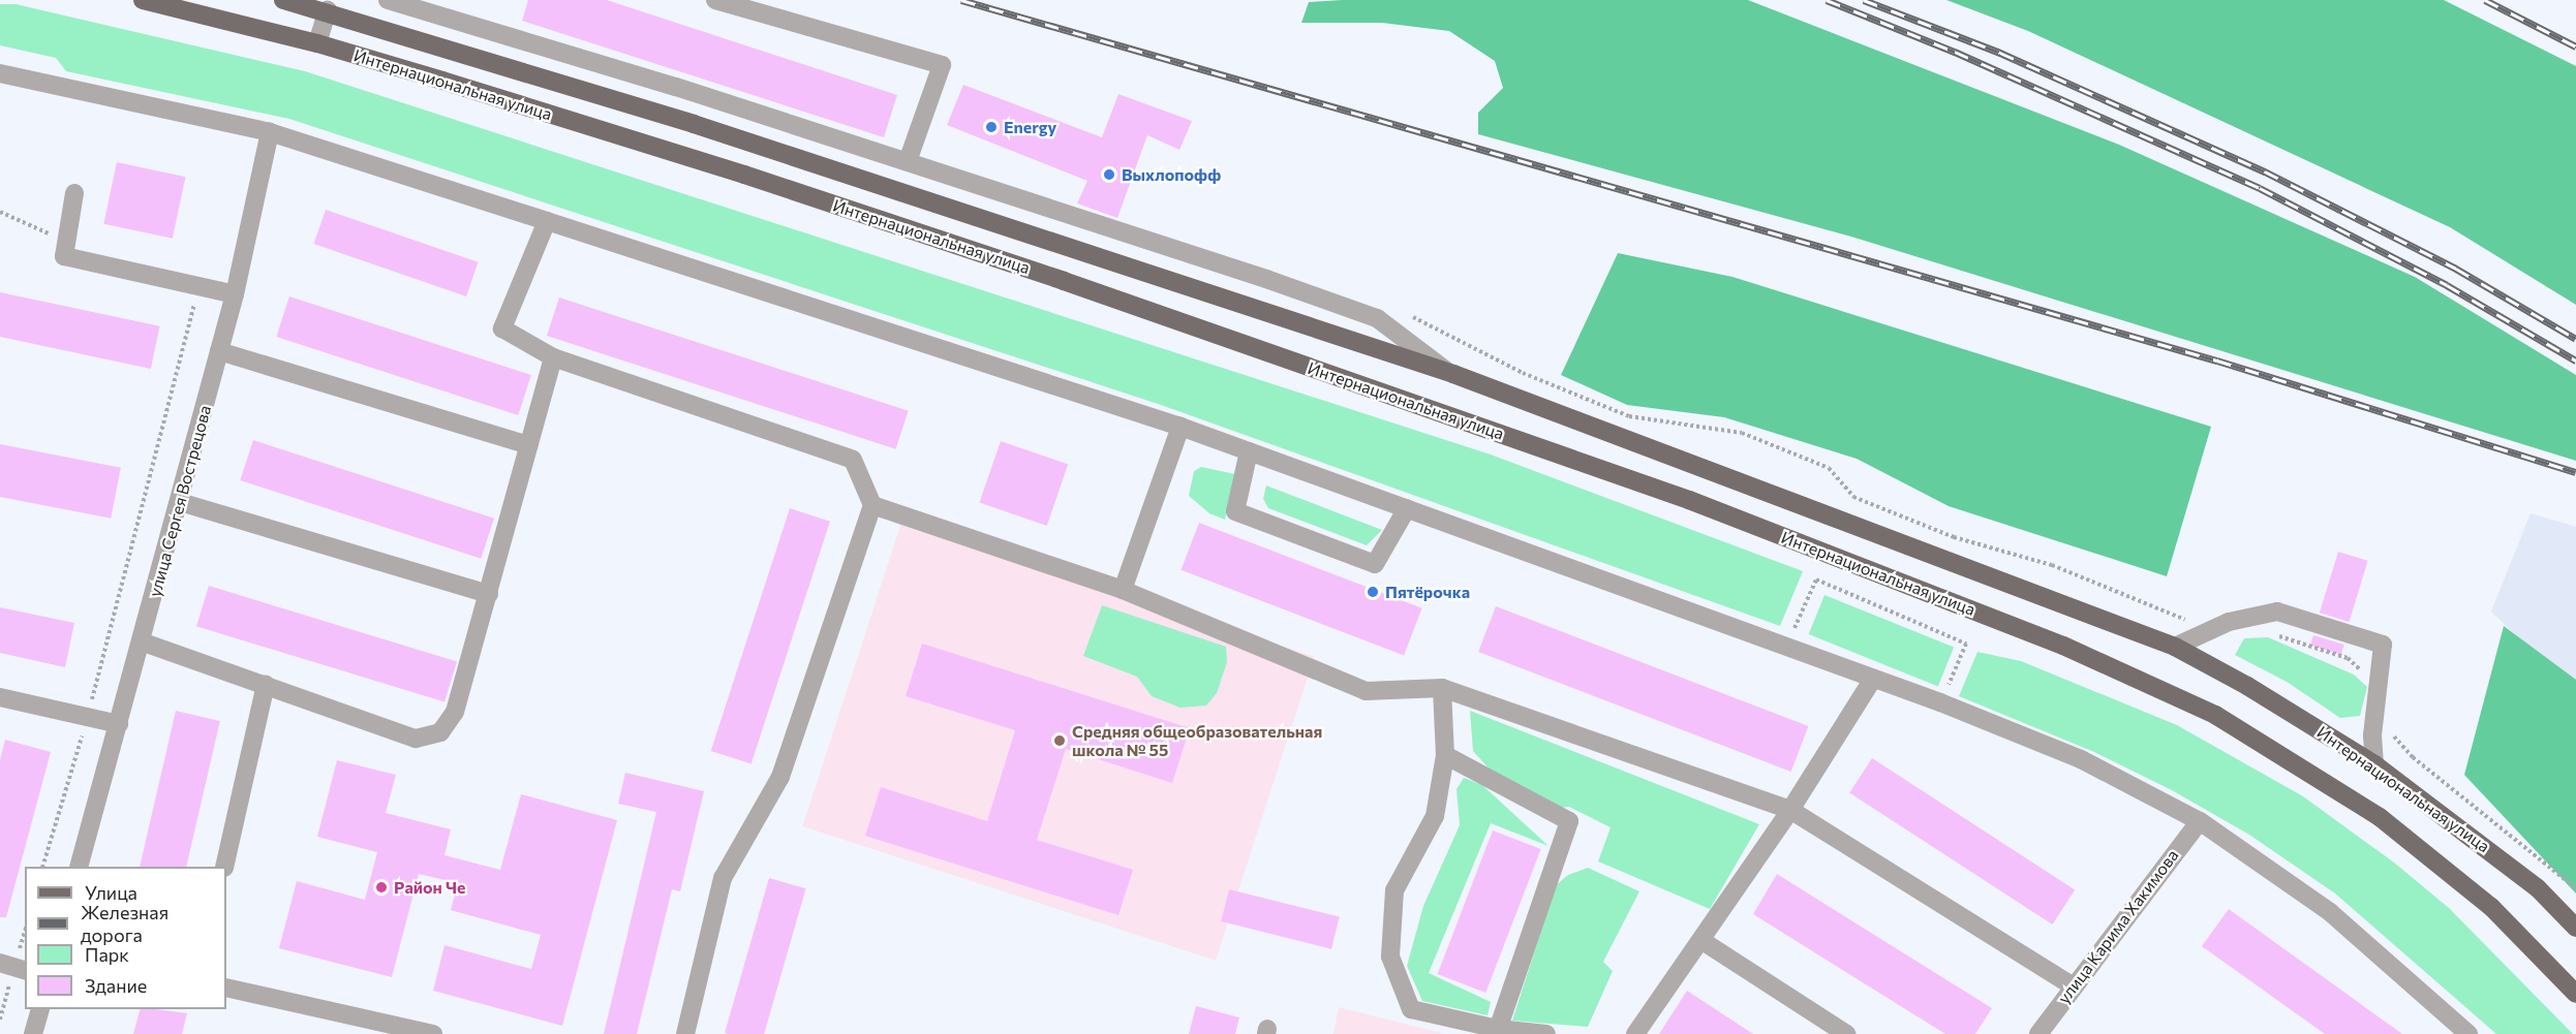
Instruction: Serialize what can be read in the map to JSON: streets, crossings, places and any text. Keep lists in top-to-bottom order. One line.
{"streets":{"main road":["Интернациональная улица"],"street":["улица Сергея Вострецова","улица Карима Хакимова"]},"places":["Energy","Выхлопофф","Пятёрочка","Средняя общеобразовательная школа № 55","Район Че"],"legend":["Улица","Железная дорога","Парк","Здание"]}
